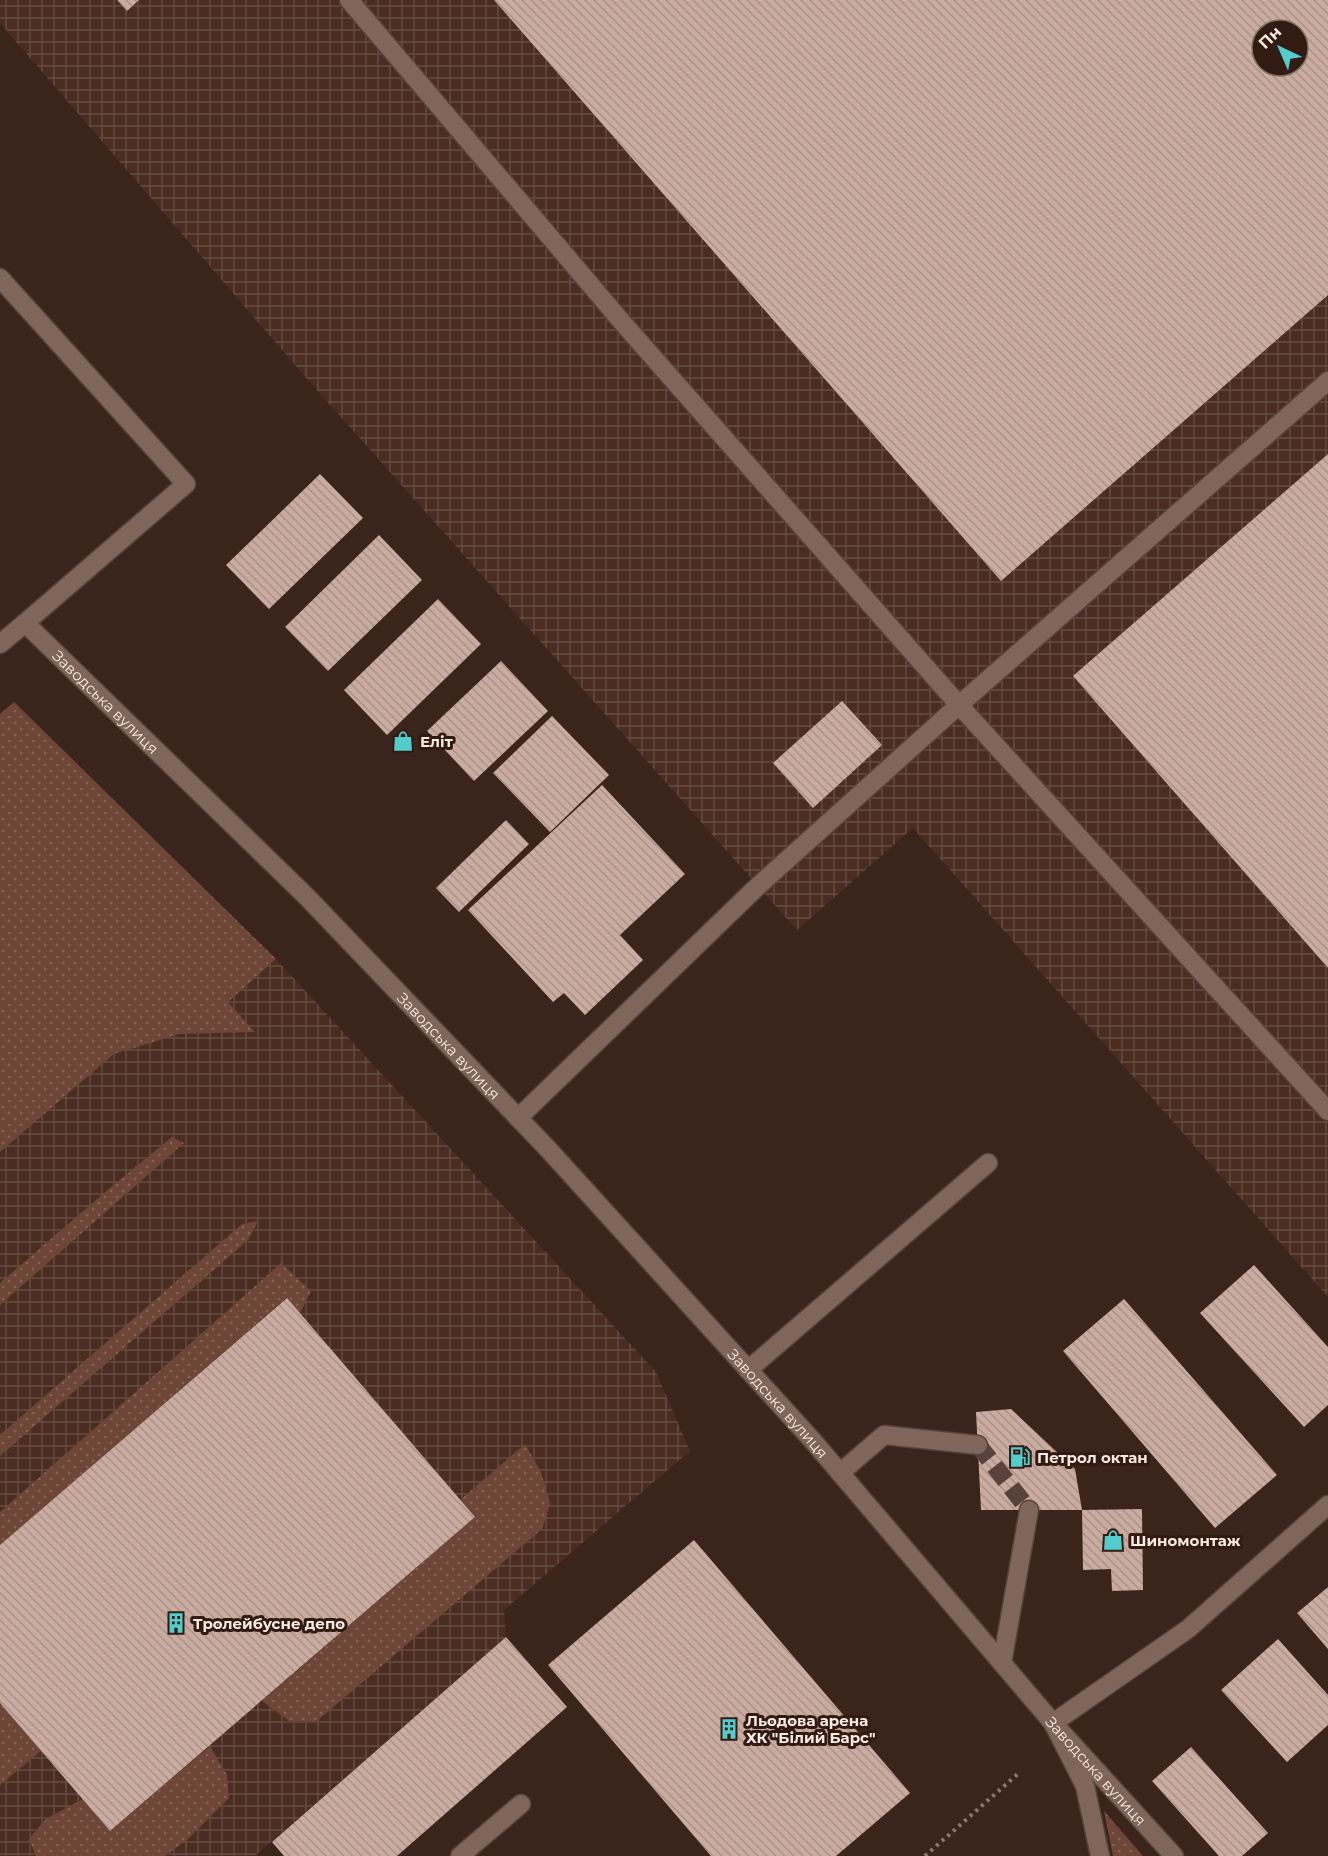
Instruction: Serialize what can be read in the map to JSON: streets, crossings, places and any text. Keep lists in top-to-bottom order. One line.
{"streets":{"street":["Заводська вулиця"]},"places":{"shop":["Еліт","Шиномонтаж"],"fuel station":["Петрол октан"],"building":["Тролейбусне депо","Льодова арена ХК \"Білий Барс\""]},"north":"top left"}
